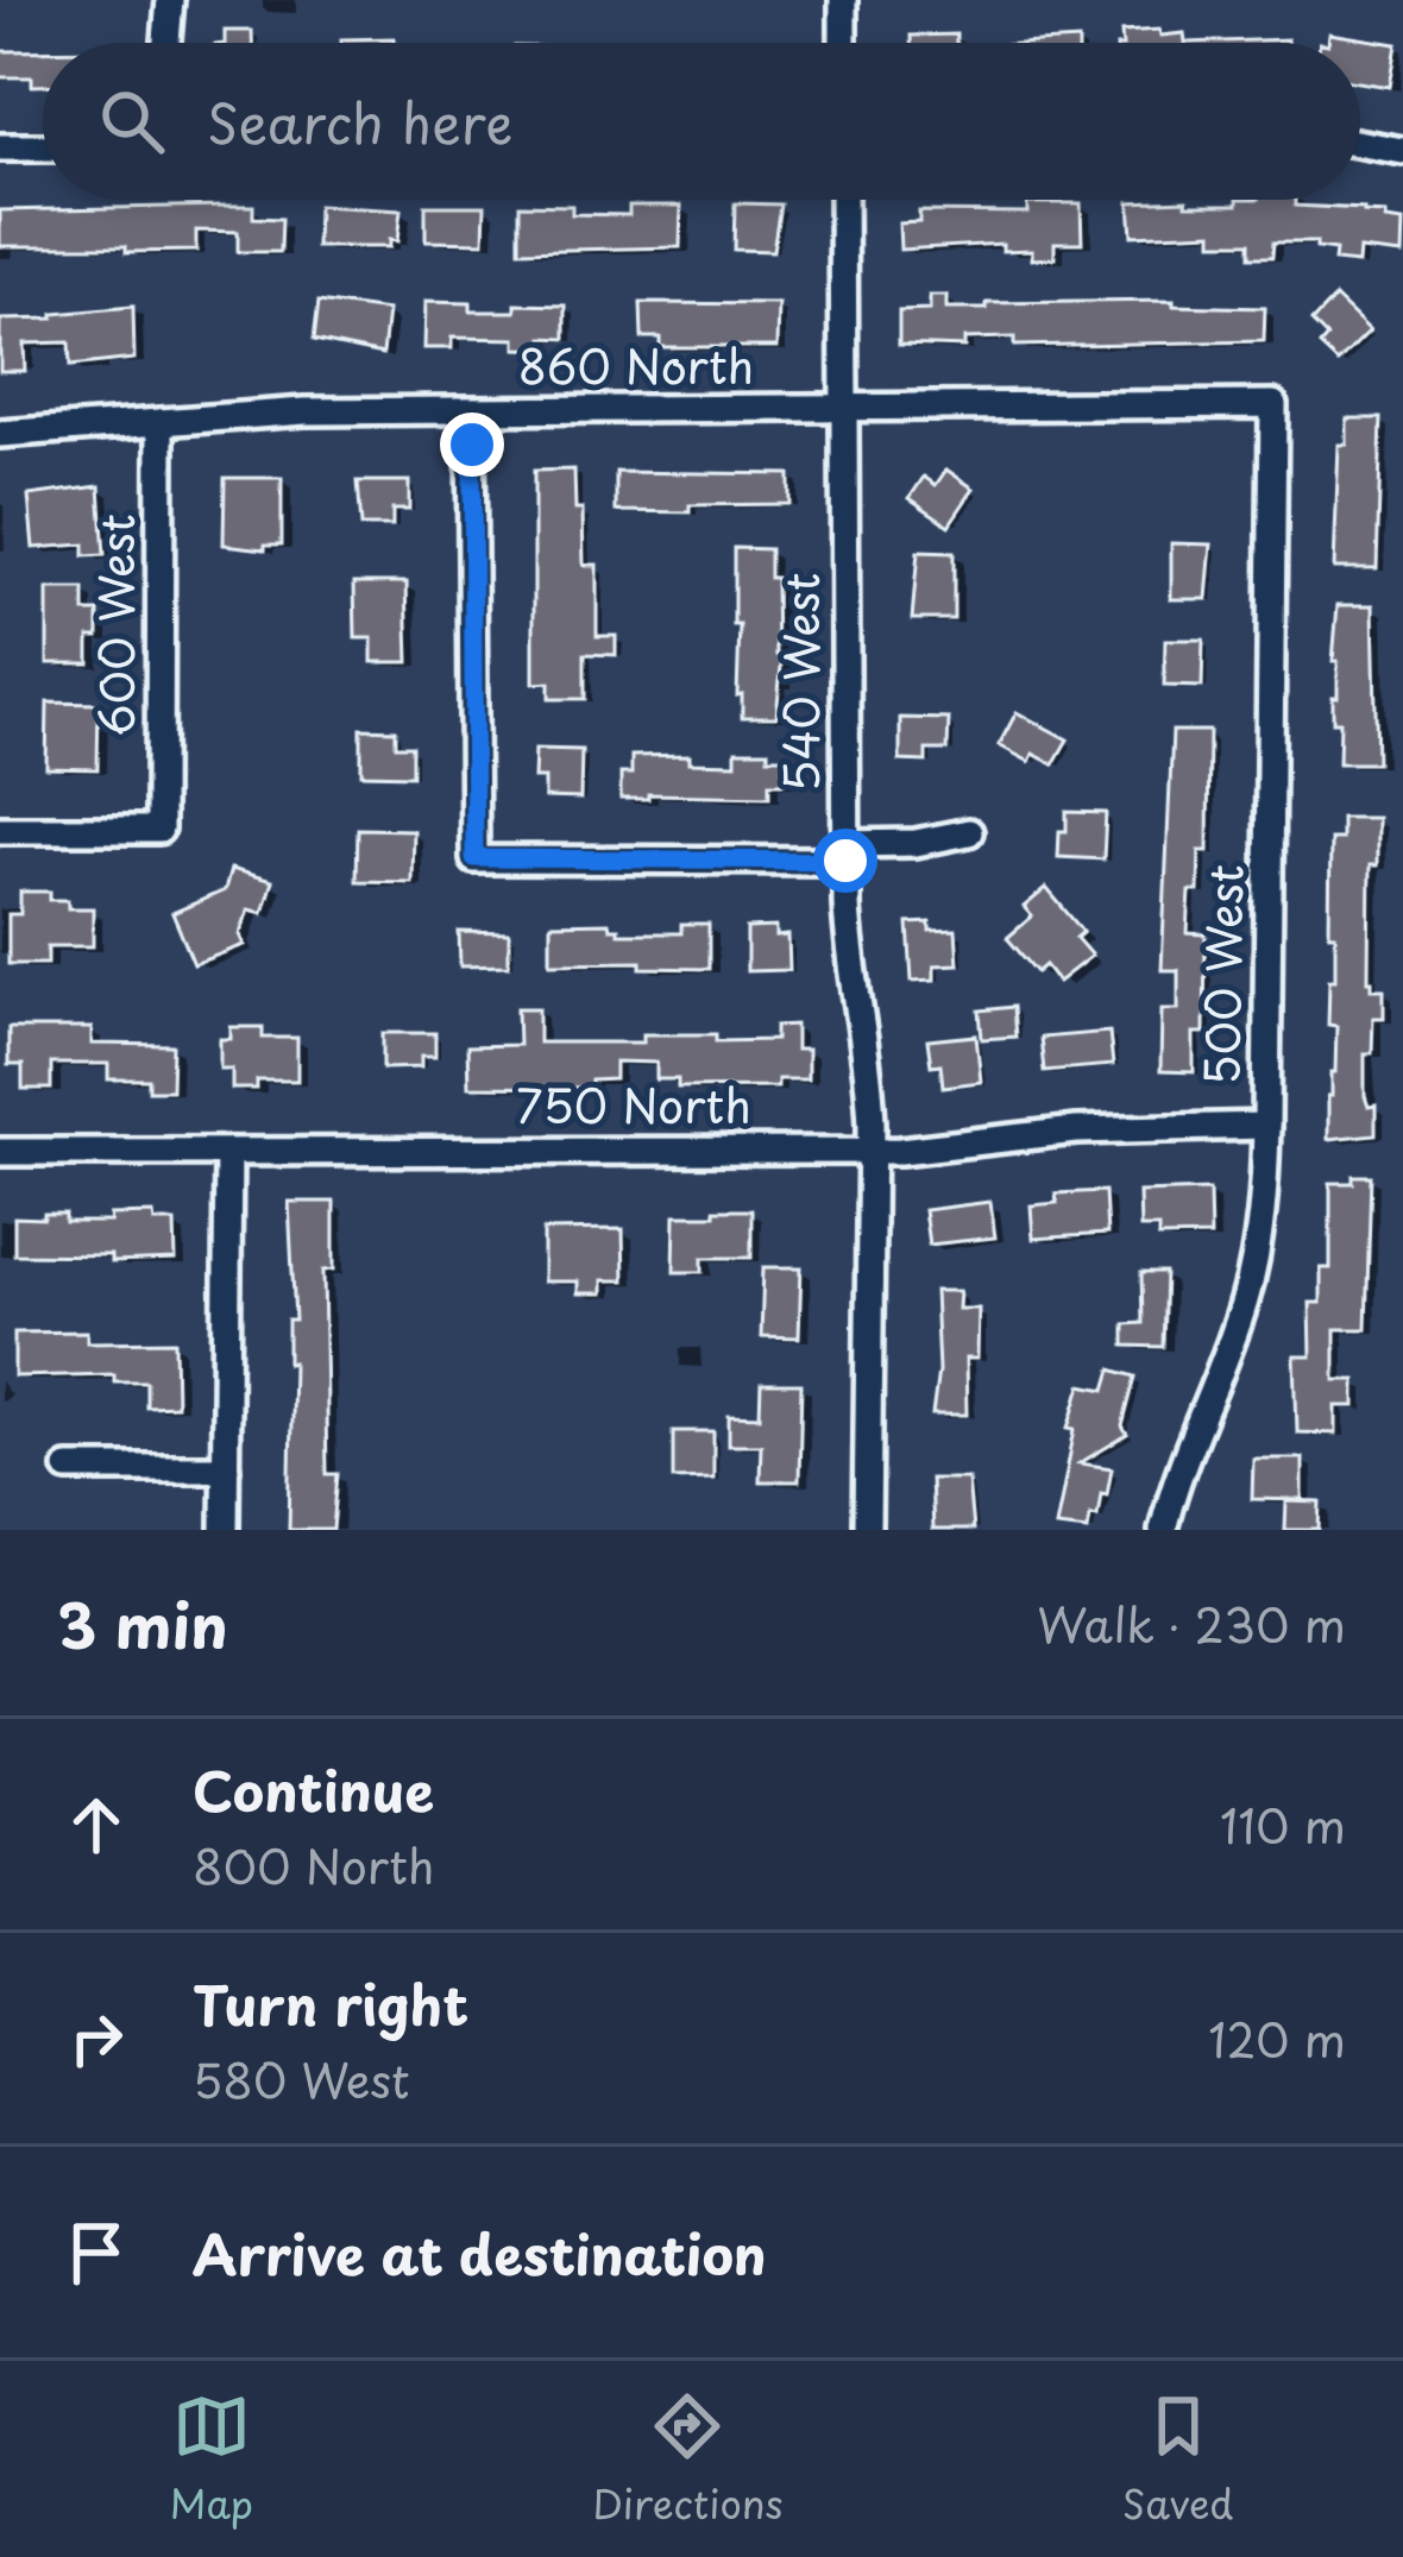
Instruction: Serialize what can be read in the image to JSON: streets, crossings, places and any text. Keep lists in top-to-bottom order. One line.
{"streets":{"street":["860 North","600 West","540 West","500 West","750 North"]},"crossings":[["860 North","600 West"],["860 North","540 West"],["860 North","500 West"],["540 West","750 North"],["500 West","750 North"]],"page":{"search":"Search here","heading":["3 min","Walk · 230 m"],"list":[["Continue","800 North","110 m"],["Turn right","580 West","120 m"],"Arrive at destination"],"nav":["Map","Directions","Saved"]}}
